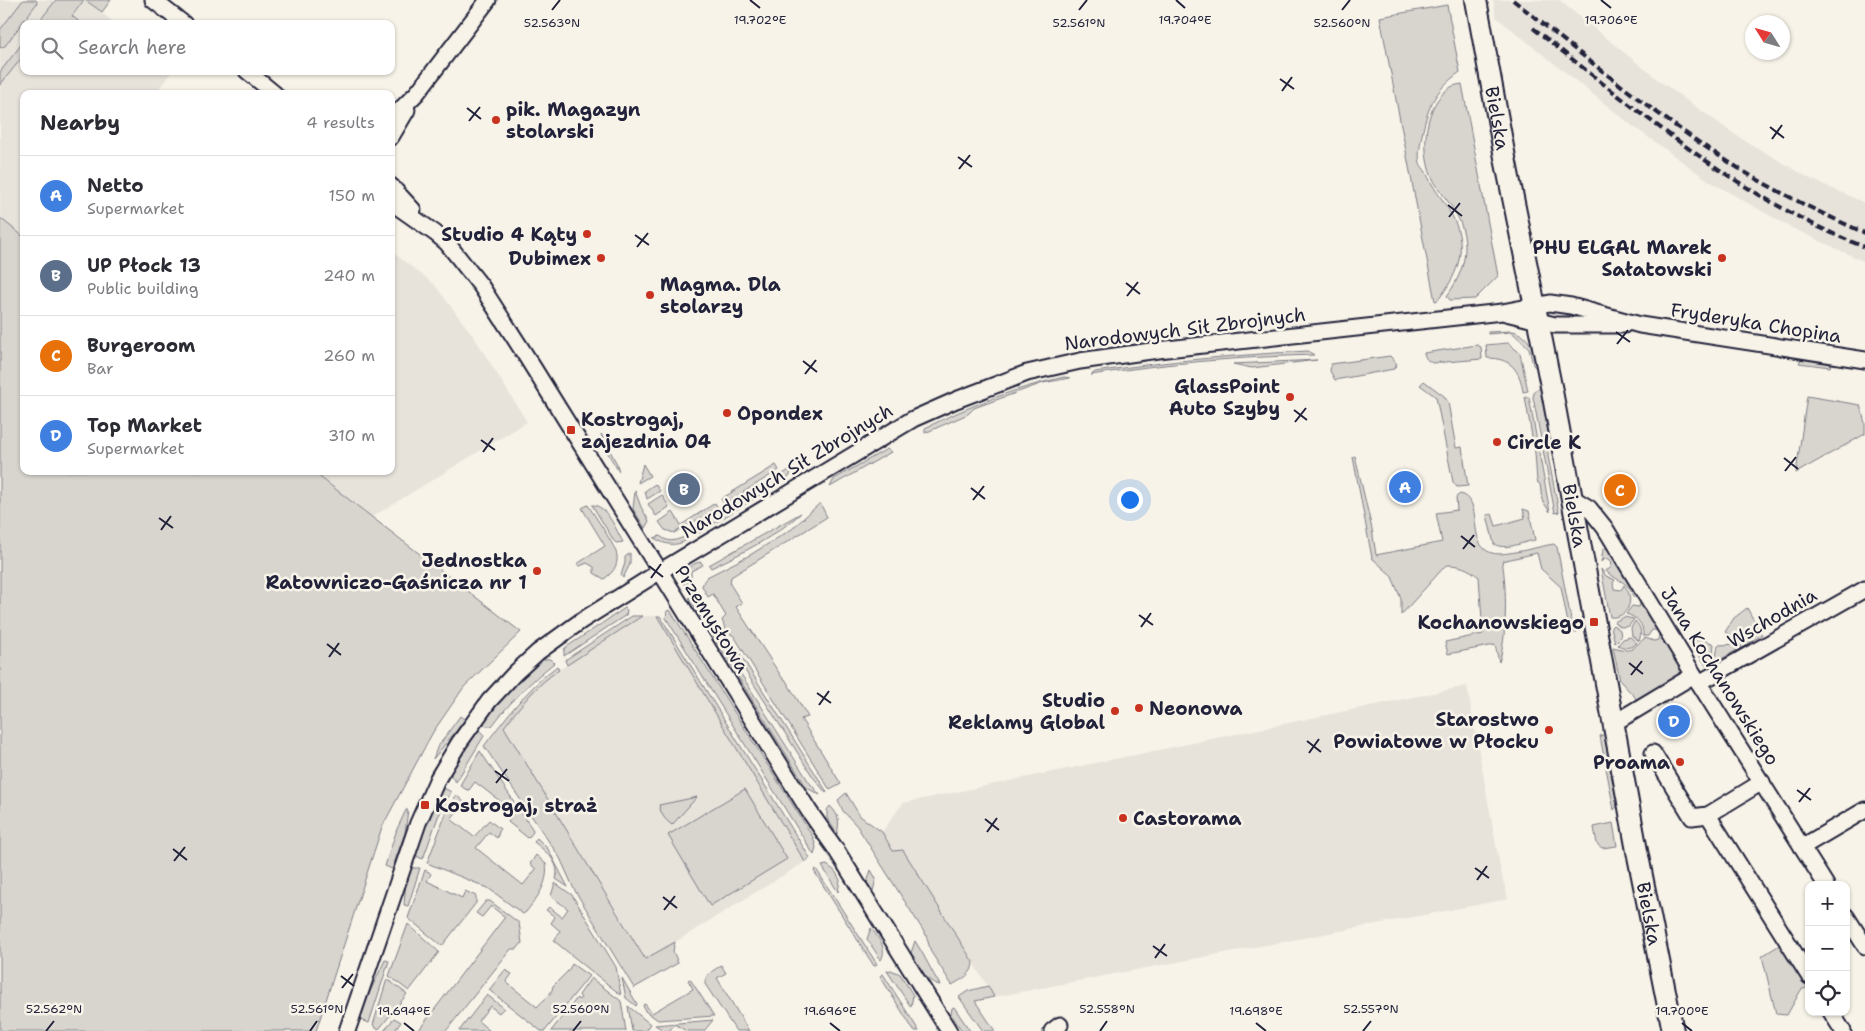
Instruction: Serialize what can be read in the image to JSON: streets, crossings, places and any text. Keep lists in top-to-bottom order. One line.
{"streets":{"main road":["Bielska"],"street":["Fryderyka Chopina","Narodowych Sił Zbrojnych","Wschodnia","Przemysłowa","Jana Kochanowskiego"]},"crossings":[["Bielska","Fryderyka Chopina"],["Bielska","Narodowych Sił Zbrojnych"],["Bielska","Wschodnia"],["Bielska","Jana Kochanowskiego"],["Fryderyka Chopina","Narodowych Sił Zbrojnych"],["Narodowych Sił Zbrojnych","Przemysłowa"],["Wschodnia","Jana Kochanowskiego"]],"places":{"other":["pik. Magazyn stolarski","Studio 4 Kąty","Dubimex","PHU ELGAL Marek Sałatowski","Magma. Dla stolarzy","GlassPoint Auto Szyby","Opondex","Circle K","Jednostka Ratowniczo-Gaśnicza nr 1","Neonowa","Studio Reklamy Global","Starostwo Powiatowe w Płocku","Proama","Castorama"],"transit":["Kostrogaj, zajezdnia 04","Kochanowskiego","Kostrogaj, straż"]},"north":"top left","page":{"search":"Search here","heading":["Nearby","4 results"],"list":[{"mark":"A","name":"Netto","note":"Supermarket","value":"150 m"},{"mark":"B","name":"UP Płock 13","note":"Public building","value":"240 m"},{"mark":"C","name":"Burgeroom","note":"Bar","value":"260 m"},{"mark":"D","name":"Top Market","note":"Supermarket","value":"310 m"}],"pins":["A","B","C","D"],"map_buttons":["+","−"]},"coordinates":["19.702°E","19.704°E","19.706°E","52.563°N","52.561°N","52.560°N","52.562°N","52.558°N","52.557°N","19.694°E","19.696°E","19.698°E","19.700°E"]}
